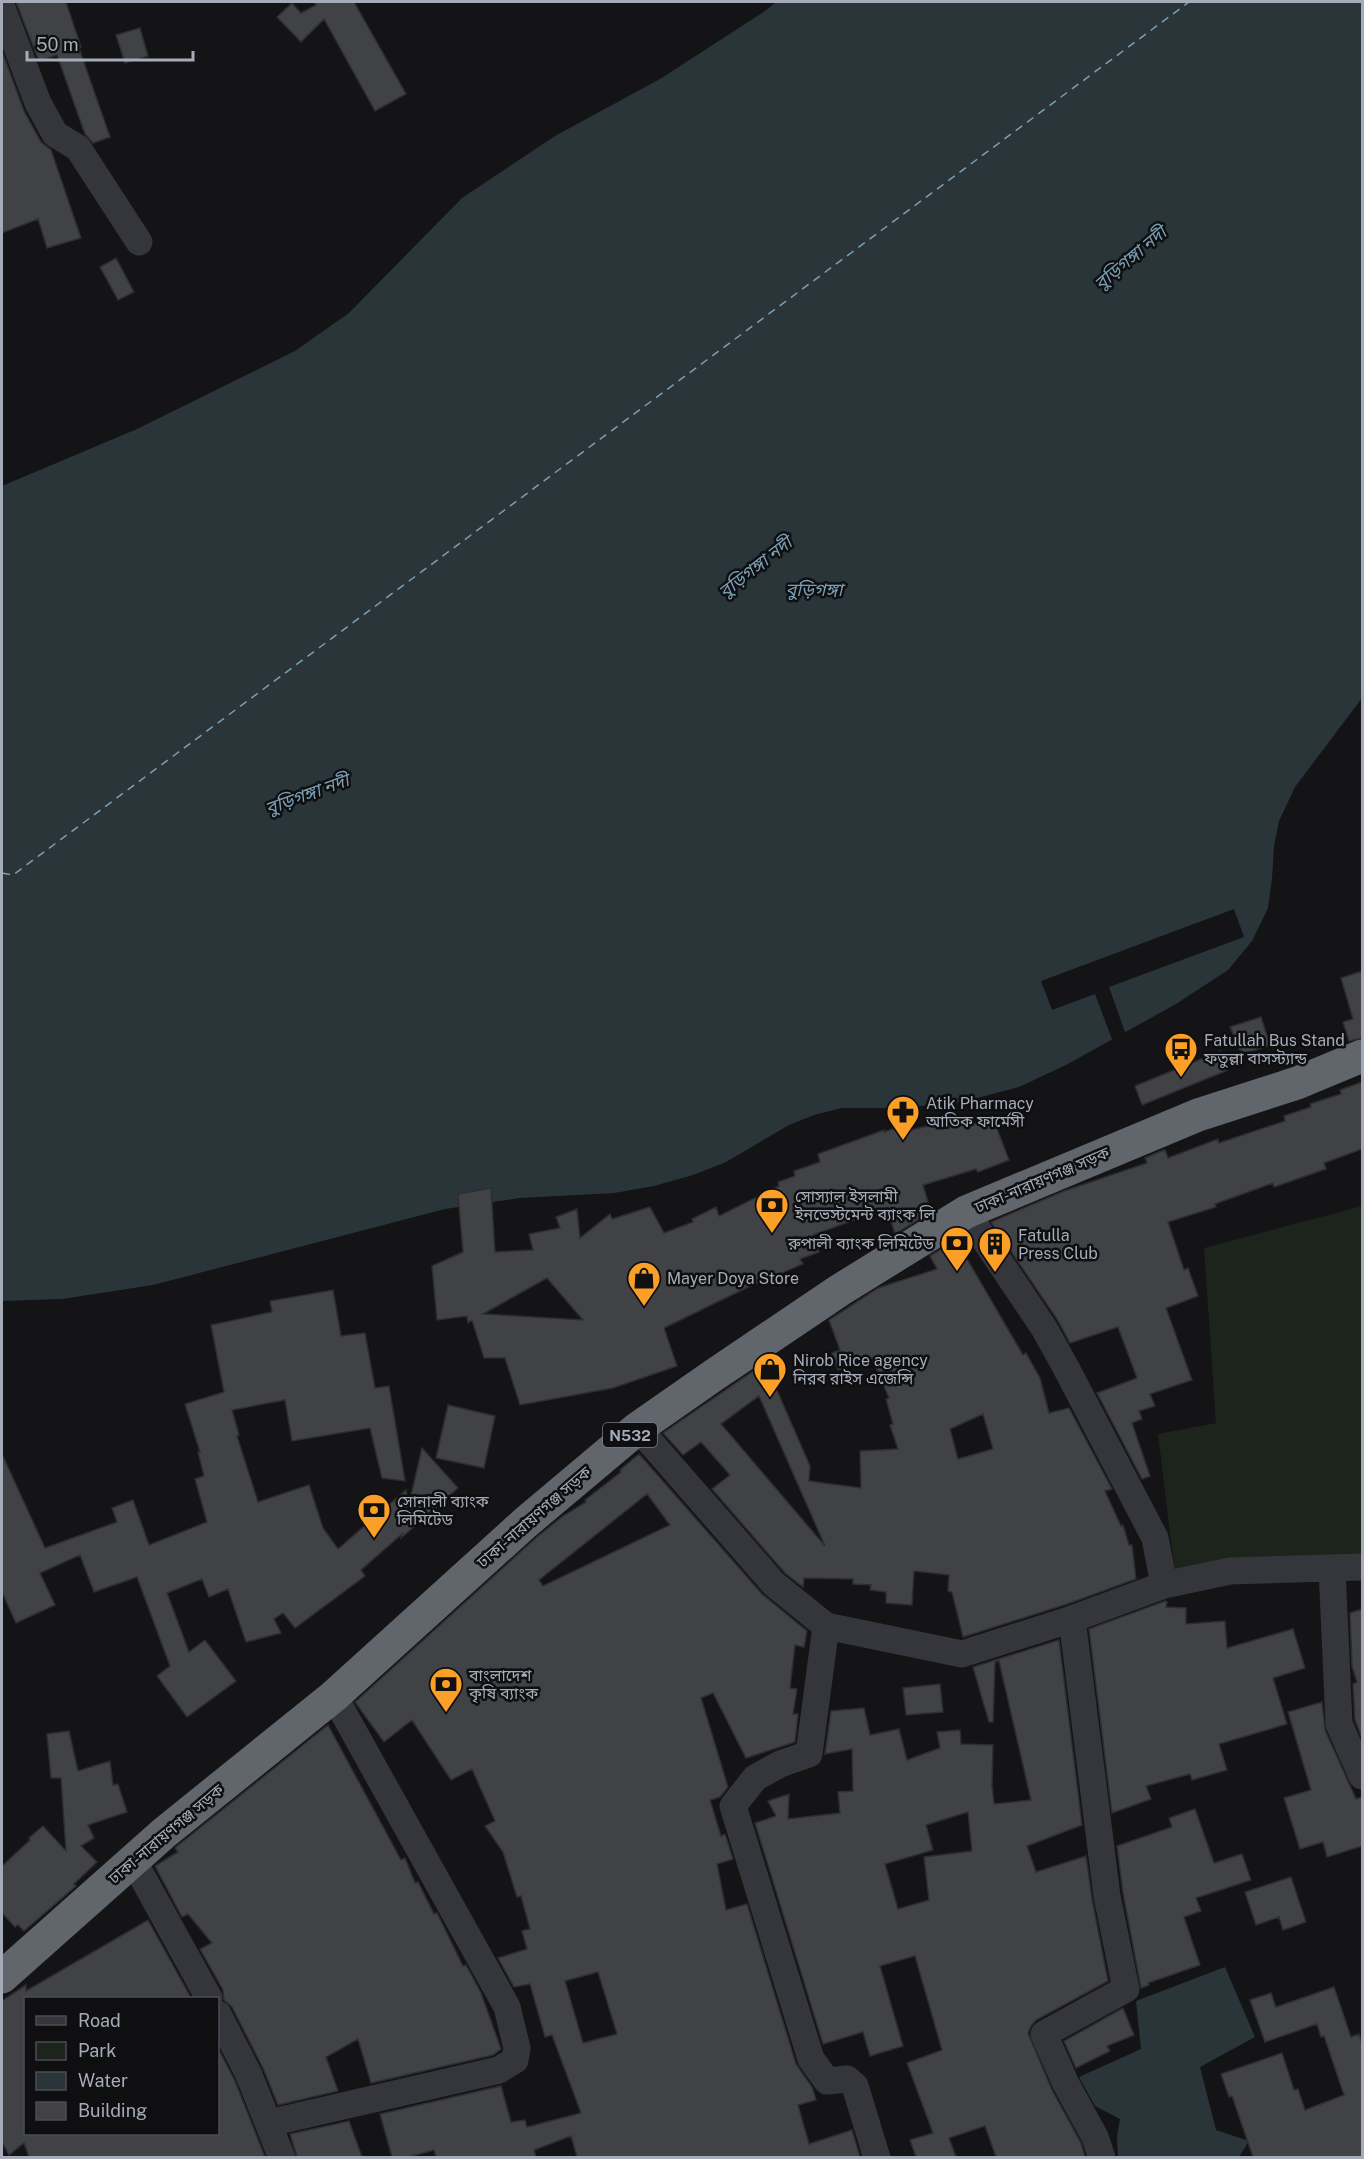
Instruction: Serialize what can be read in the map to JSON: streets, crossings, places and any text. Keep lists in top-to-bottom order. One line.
{"streets":{"highway":["ঢাকা-নারায়ণগঞ্জ সড়ক","N532"]},"water":["বুড়িগঙ্গা নদী","বুড়িগঙ্গা"],"places":{"bus stop":["Fatullah Bus Stand ফতুল্লা বাসস্ট্যান্ড"],"pharmacy":["Atik Pharmacy আতিক ফার্মেসী"],"bank":["সোস্যাল ইসলামী ইনভেস্টমেন্ট ব্যাংক লি","রুপালী ব্যাংক লিমিটেড","সোনালী ব্যাংক লিমিটেড","বাংলাদেশ কৃষি ব্যাংক"],"building":["Fatulla Press Club"],"shop":["Mayer Doya Store","Nirob Rice agency নিরব রাইস এজেন্সি"]},"legend":["Road","Park","Water","Building"],"scale_bar":"50 m"}
